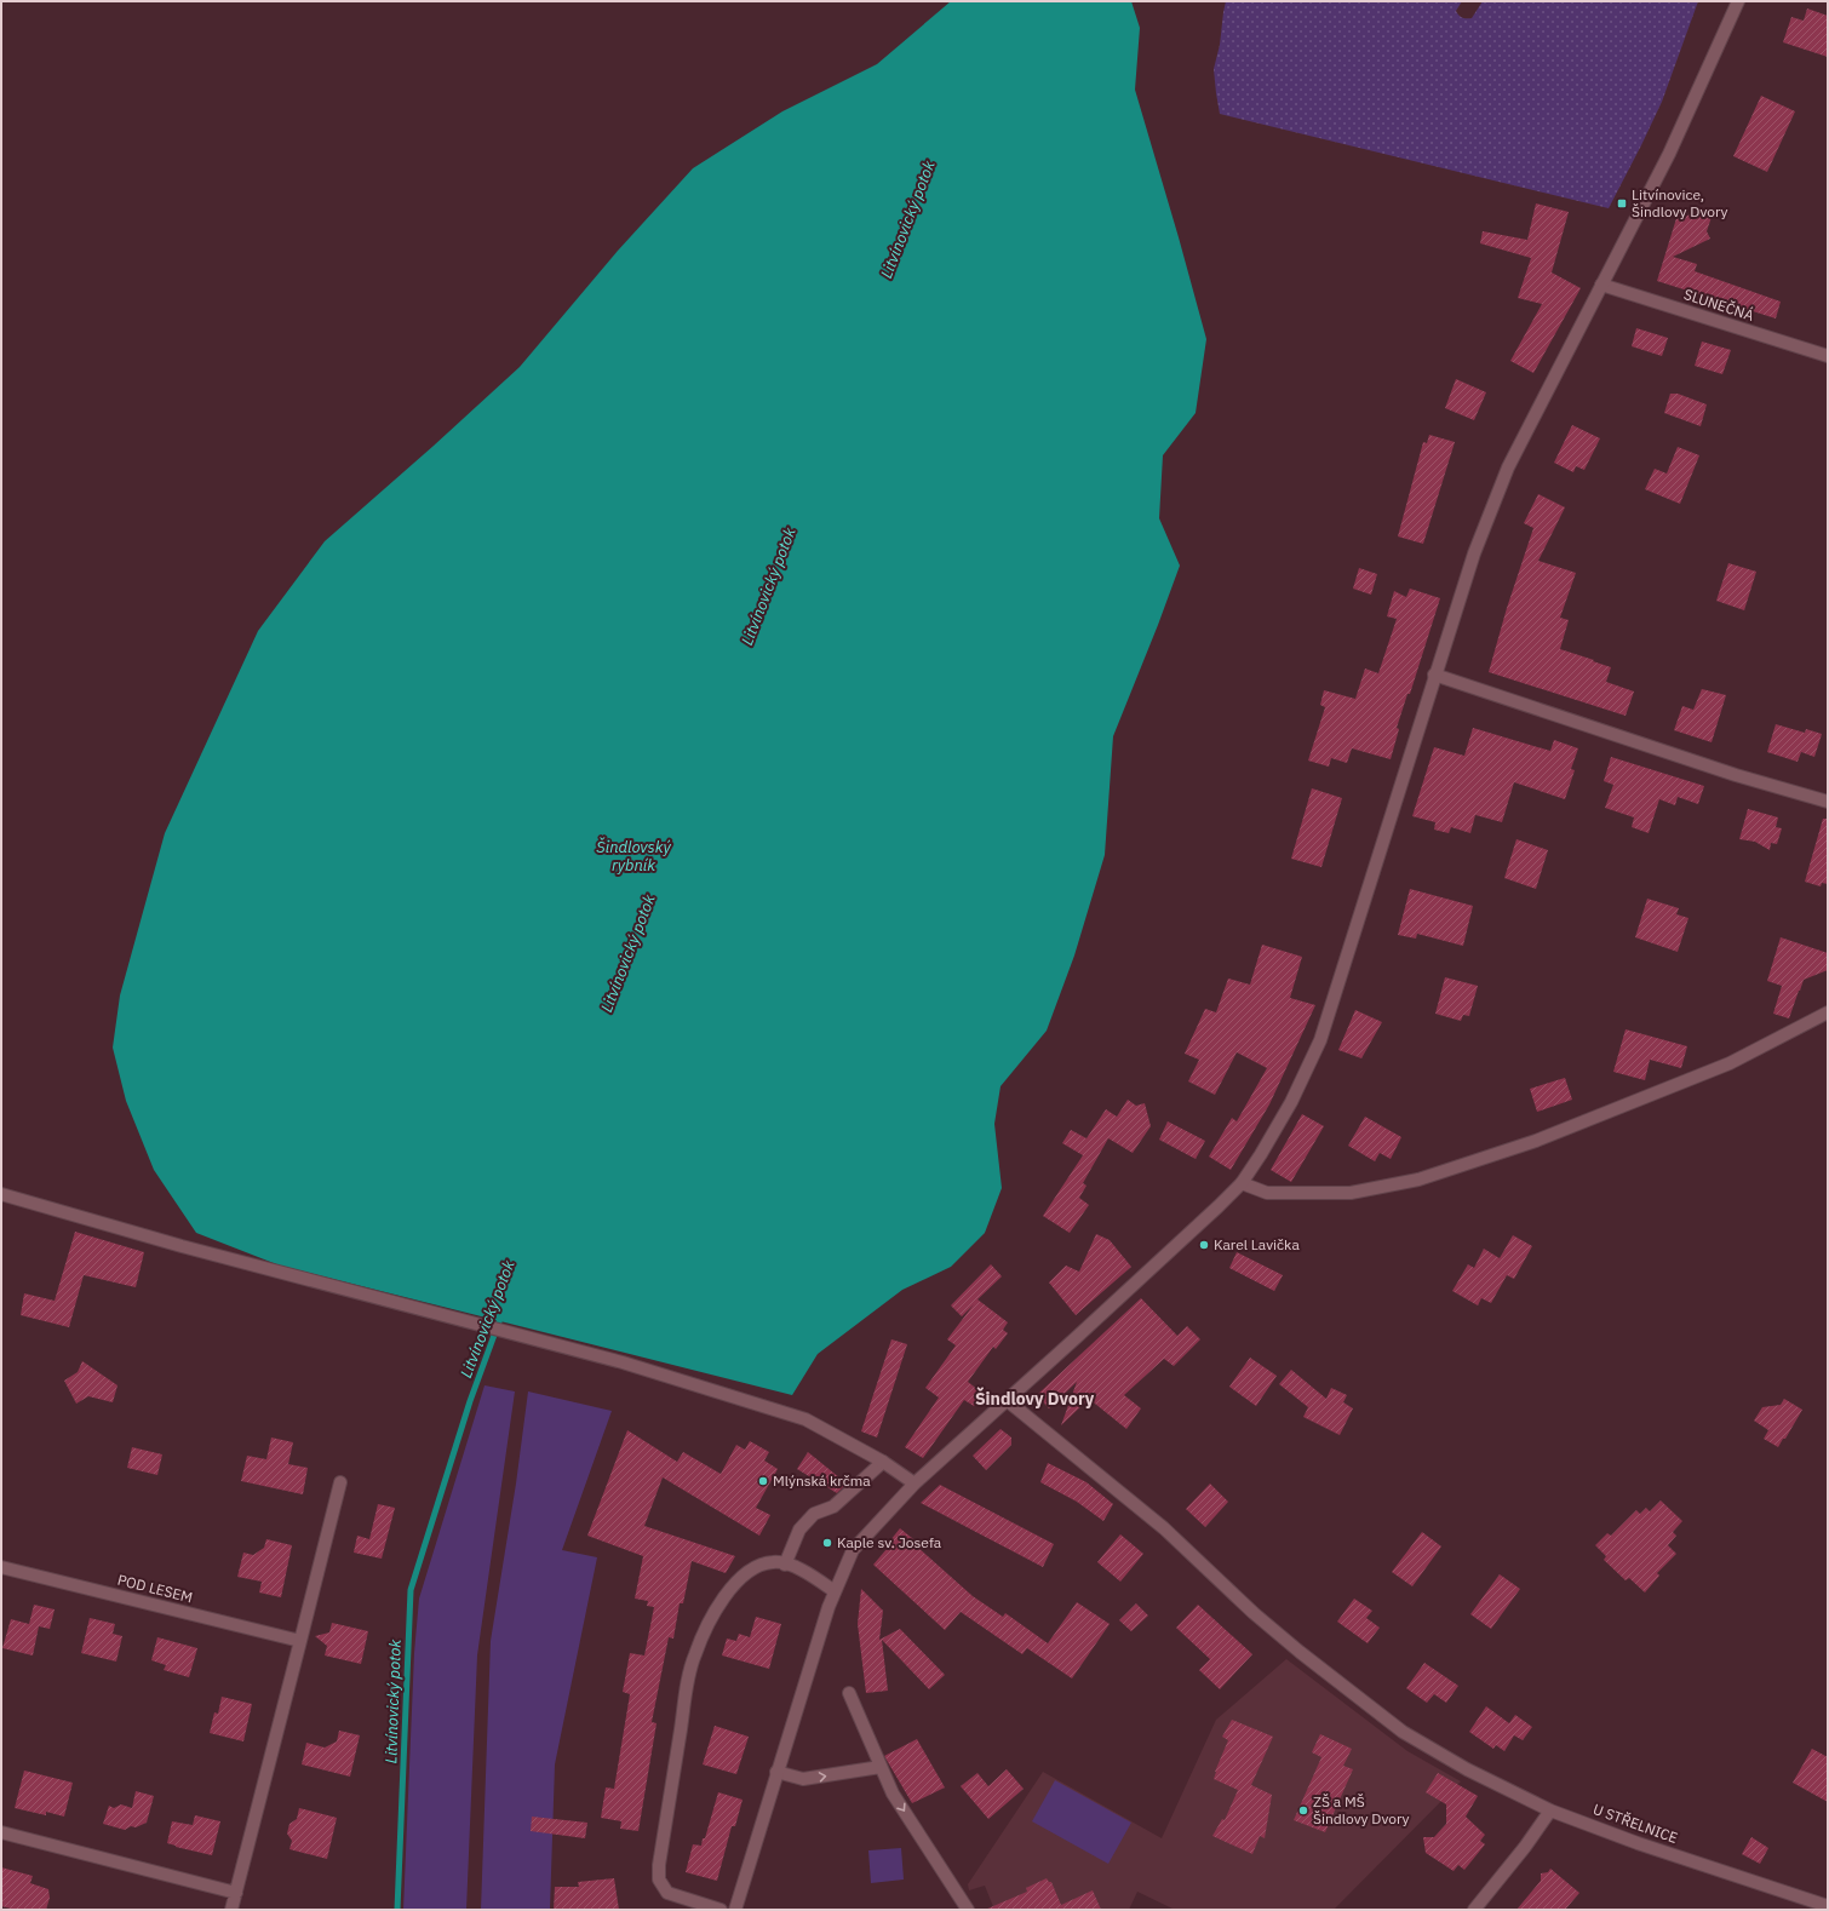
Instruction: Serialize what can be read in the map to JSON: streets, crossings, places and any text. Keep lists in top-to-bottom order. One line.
{"streets":{"street":["SLUNEČNÁ","POD LESEM","U STŘELNICE"]},"districts":["Šindlovy Dvory"],"water":["Litvínovický potok","Šindlovský rybník"],"places":{"transit":["Litvínovice, Šindlovy Dvory"],"other":["Karel Lavička","Mlýnská krčma","Kaple sv. Josefa","ZŠ a MŠ Šindlovy Dvory"]}}
